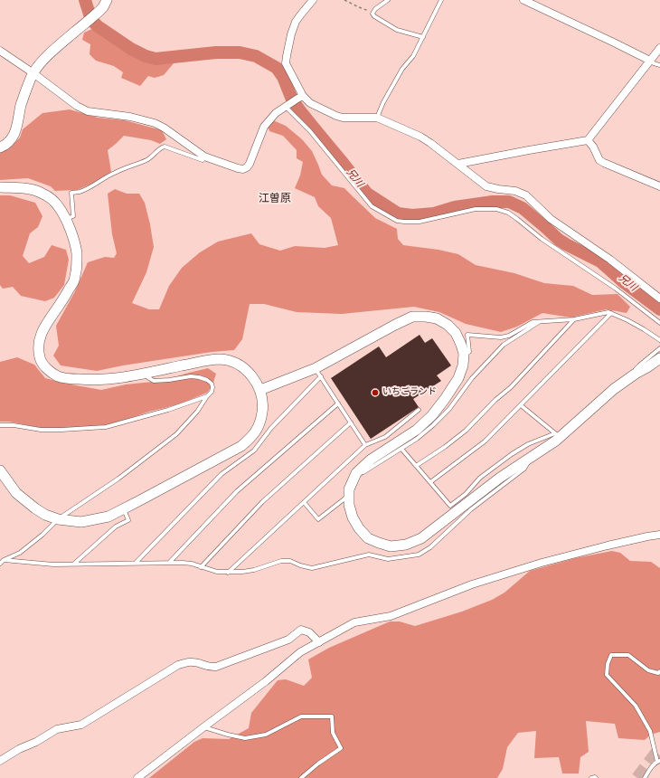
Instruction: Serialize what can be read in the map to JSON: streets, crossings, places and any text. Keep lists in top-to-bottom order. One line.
{"districts":["江曽原"],"water":["兄川"],"places":["いちごランド"]}
